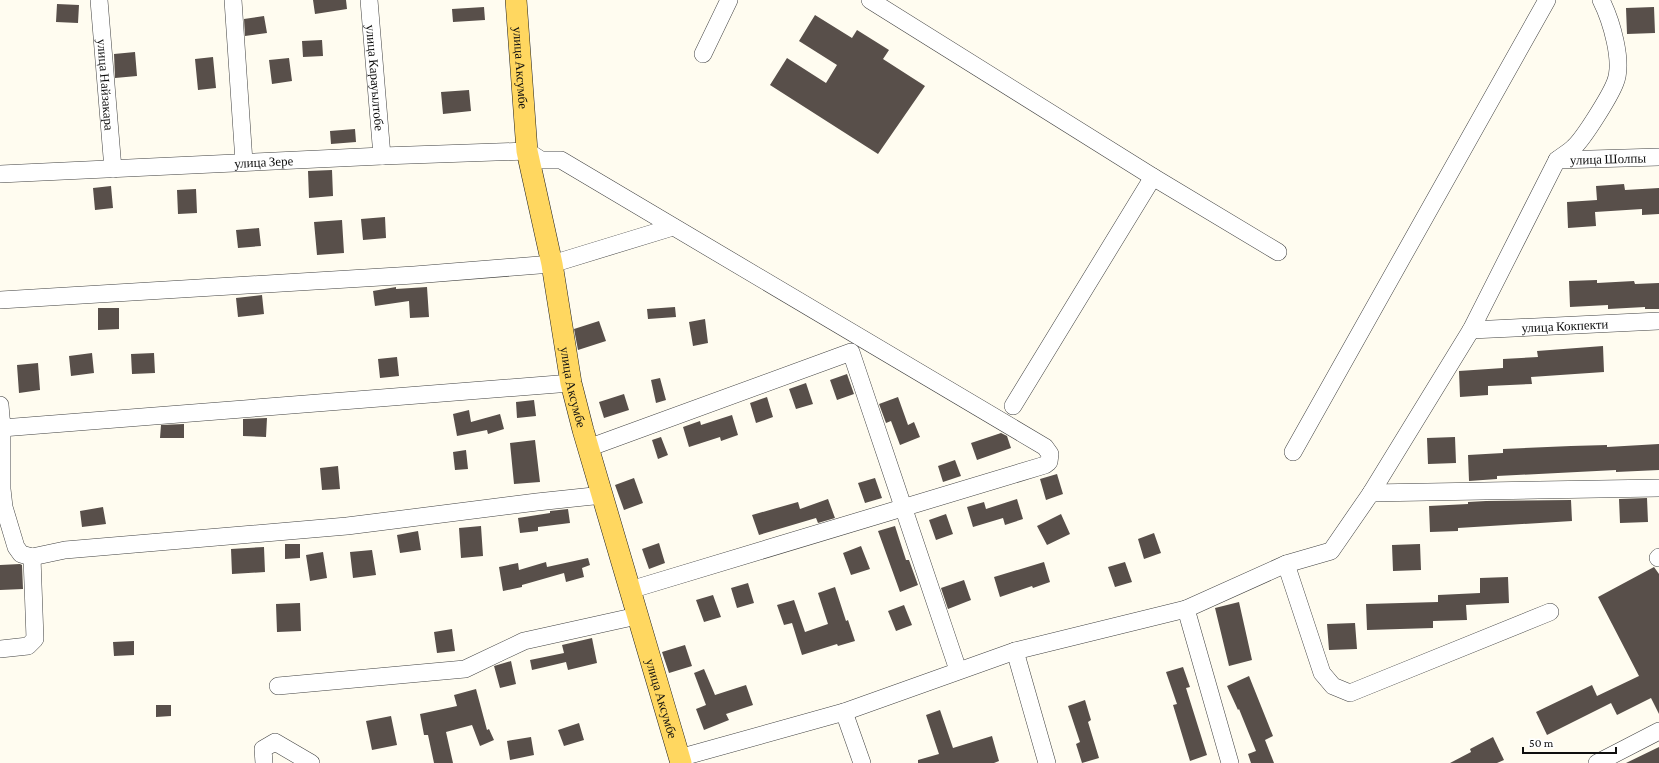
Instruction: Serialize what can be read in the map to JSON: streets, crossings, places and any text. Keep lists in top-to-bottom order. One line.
{"streets":{"main road":["улица Аксумбе"],"street":["улица Карауылтобе","улица Найзакара","улица Шолпы","улица Зере","улица Кокпекти"]},"crossings":[["улица Аксумбе","улица Зере"],["улица Карауылтобе","улица Зере"],["улица Найзакара","улица Зере"]],"scale_bar":"50 m"}
